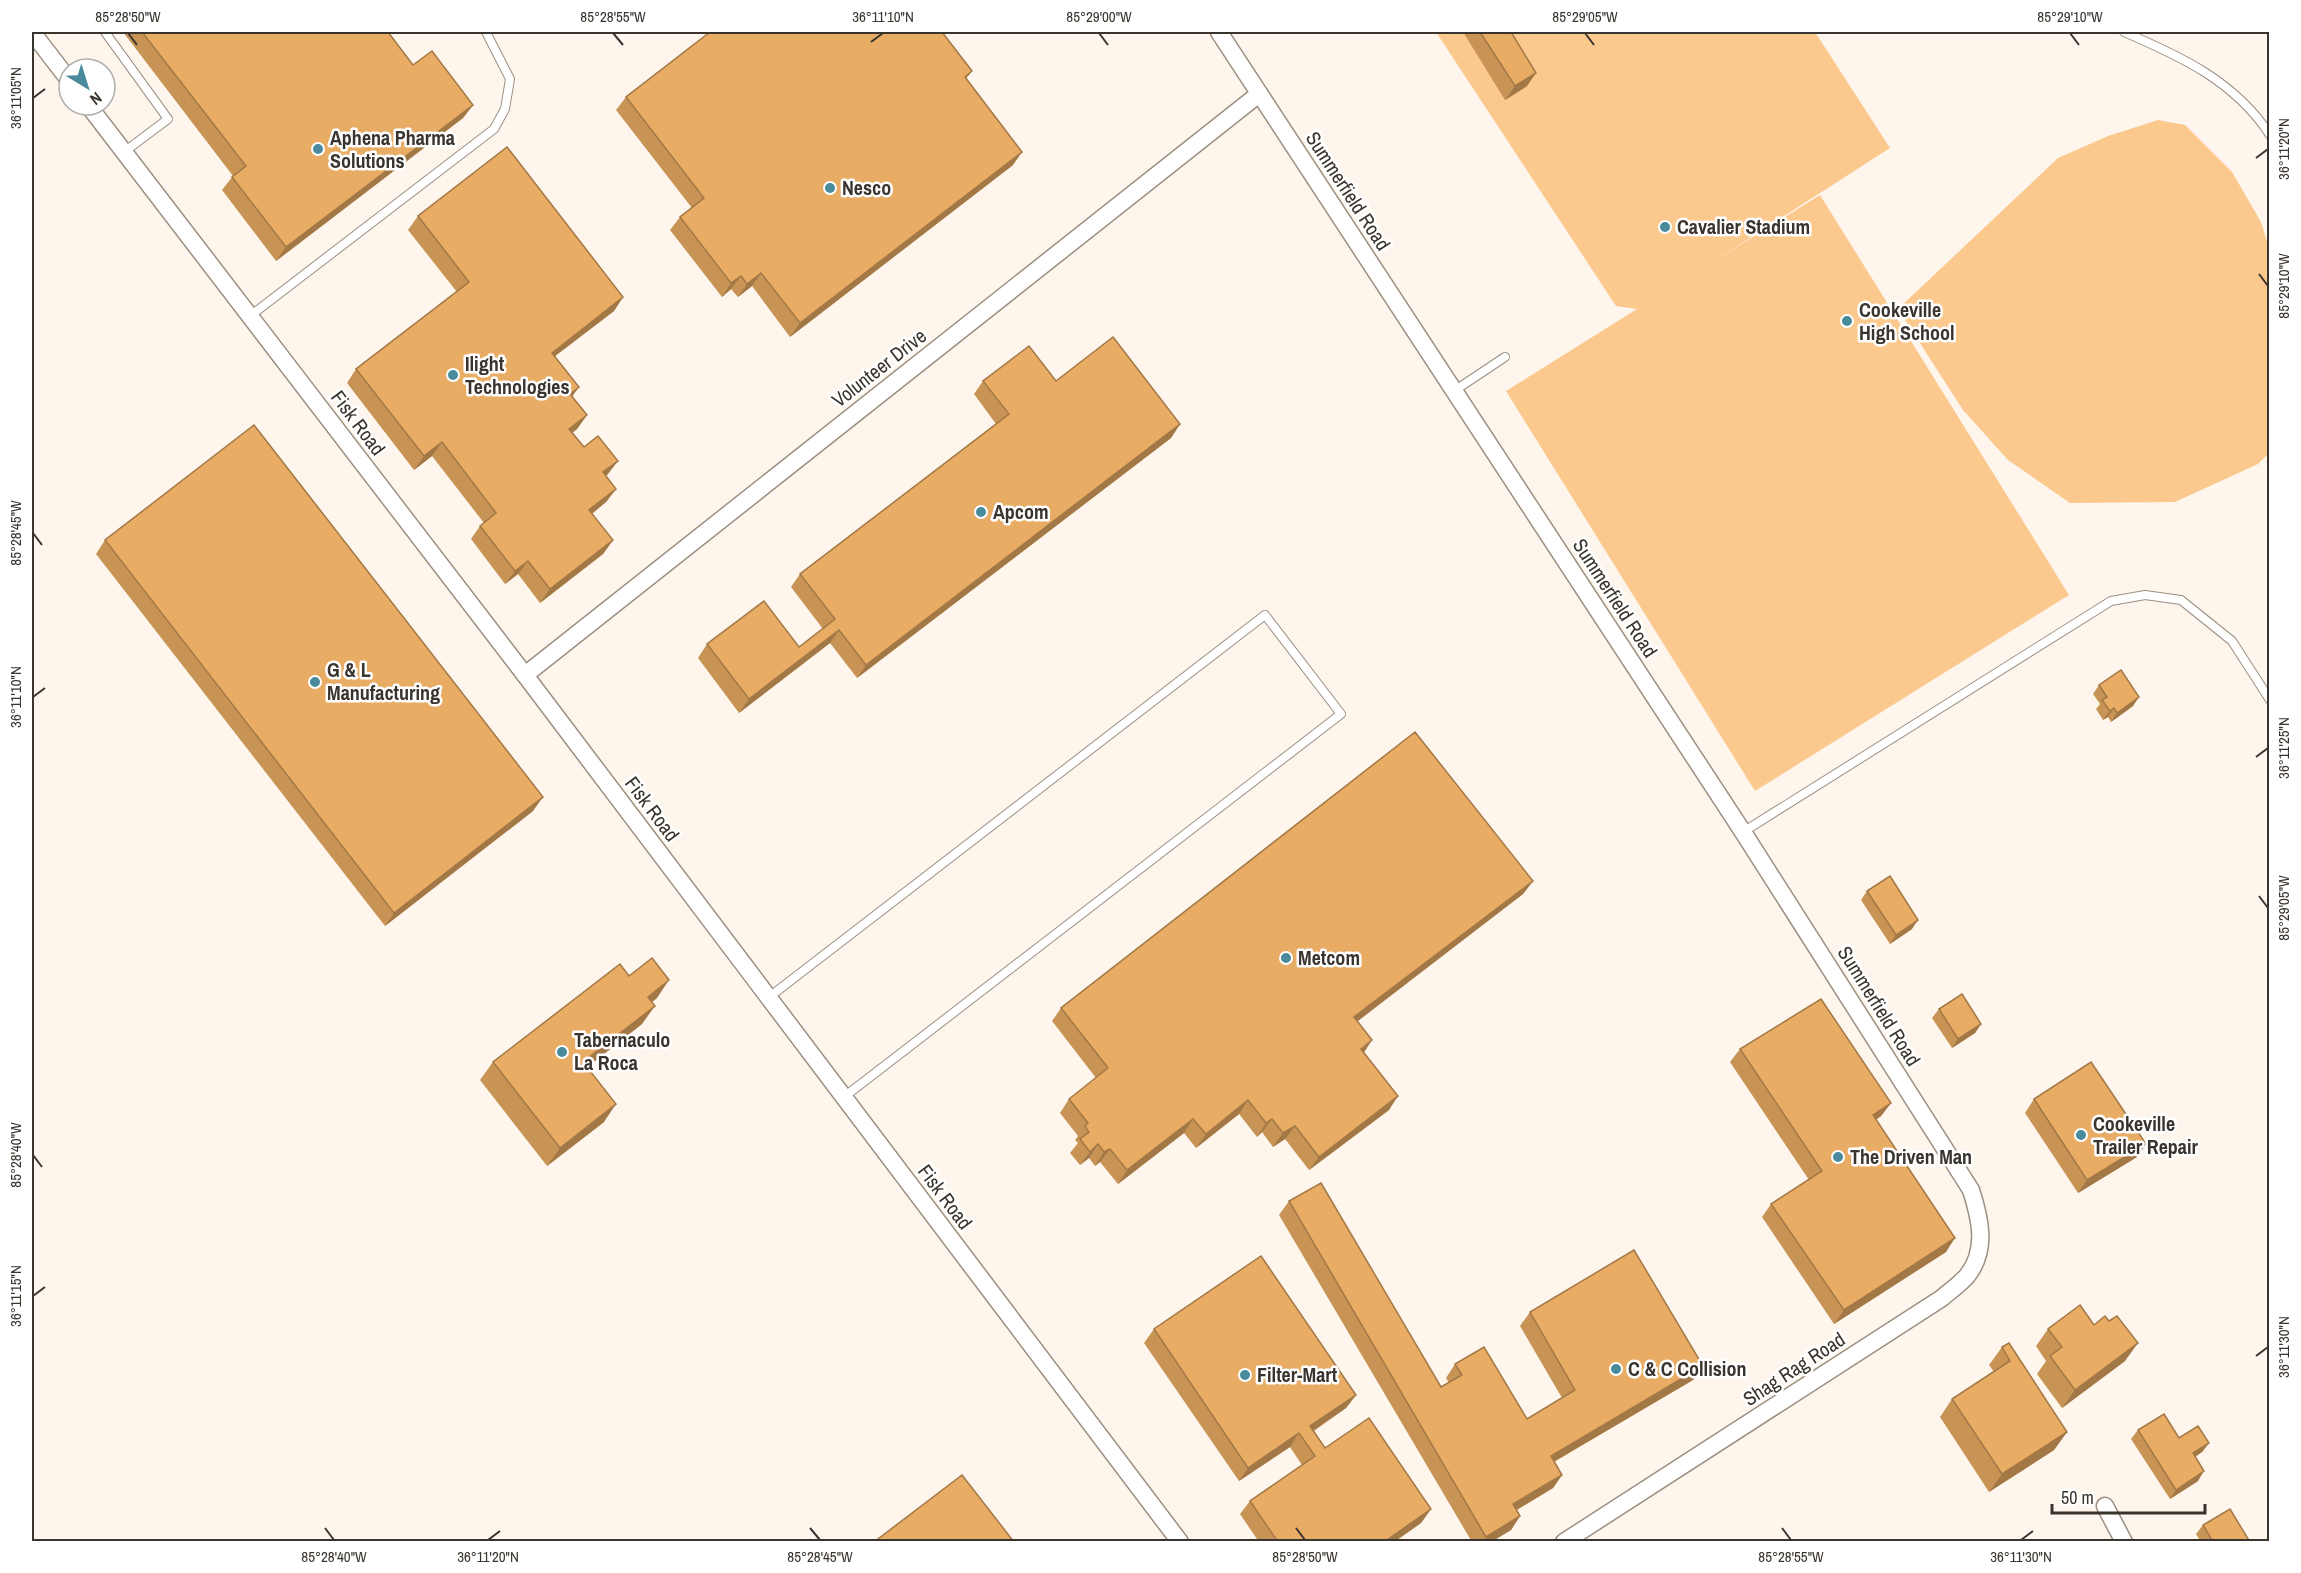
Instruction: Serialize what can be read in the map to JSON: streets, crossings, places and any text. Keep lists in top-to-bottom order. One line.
{"streets":{"street":["Summerfield Road","Volunteer Drive","Fisk Road","Shag Rag Road"]},"crossings":[["Summerfield Road","Volunteer Drive"],["Summerfield Road","Shag Rag Road"],["Volunteer Drive","Fisk Road"]],"places":["Aphena Pharma Solutions","Nesco","Cavalier Stadium","Cookeville High School","Ilight Technologies","Apcom","G & L Manufacturing","Metcom","Tabernaculo La Roca","Cookeville Trailer Repair","The Driven Man","C & C Collision","Filter-Mart"],"scale_bar":"50 m","north":"bottom right","coordinates":["85°28'50\"W","85°28'55\"W","36°11'10\"N","85°29'00\"W","85°29'05\"W","85°29'10\"W","36°11'05\"N","36°11'20\"N","85°28'45\"W","36°11'25\"N","85°28'40\"W","36°11'15\"N","36°11'30\"N"]}
